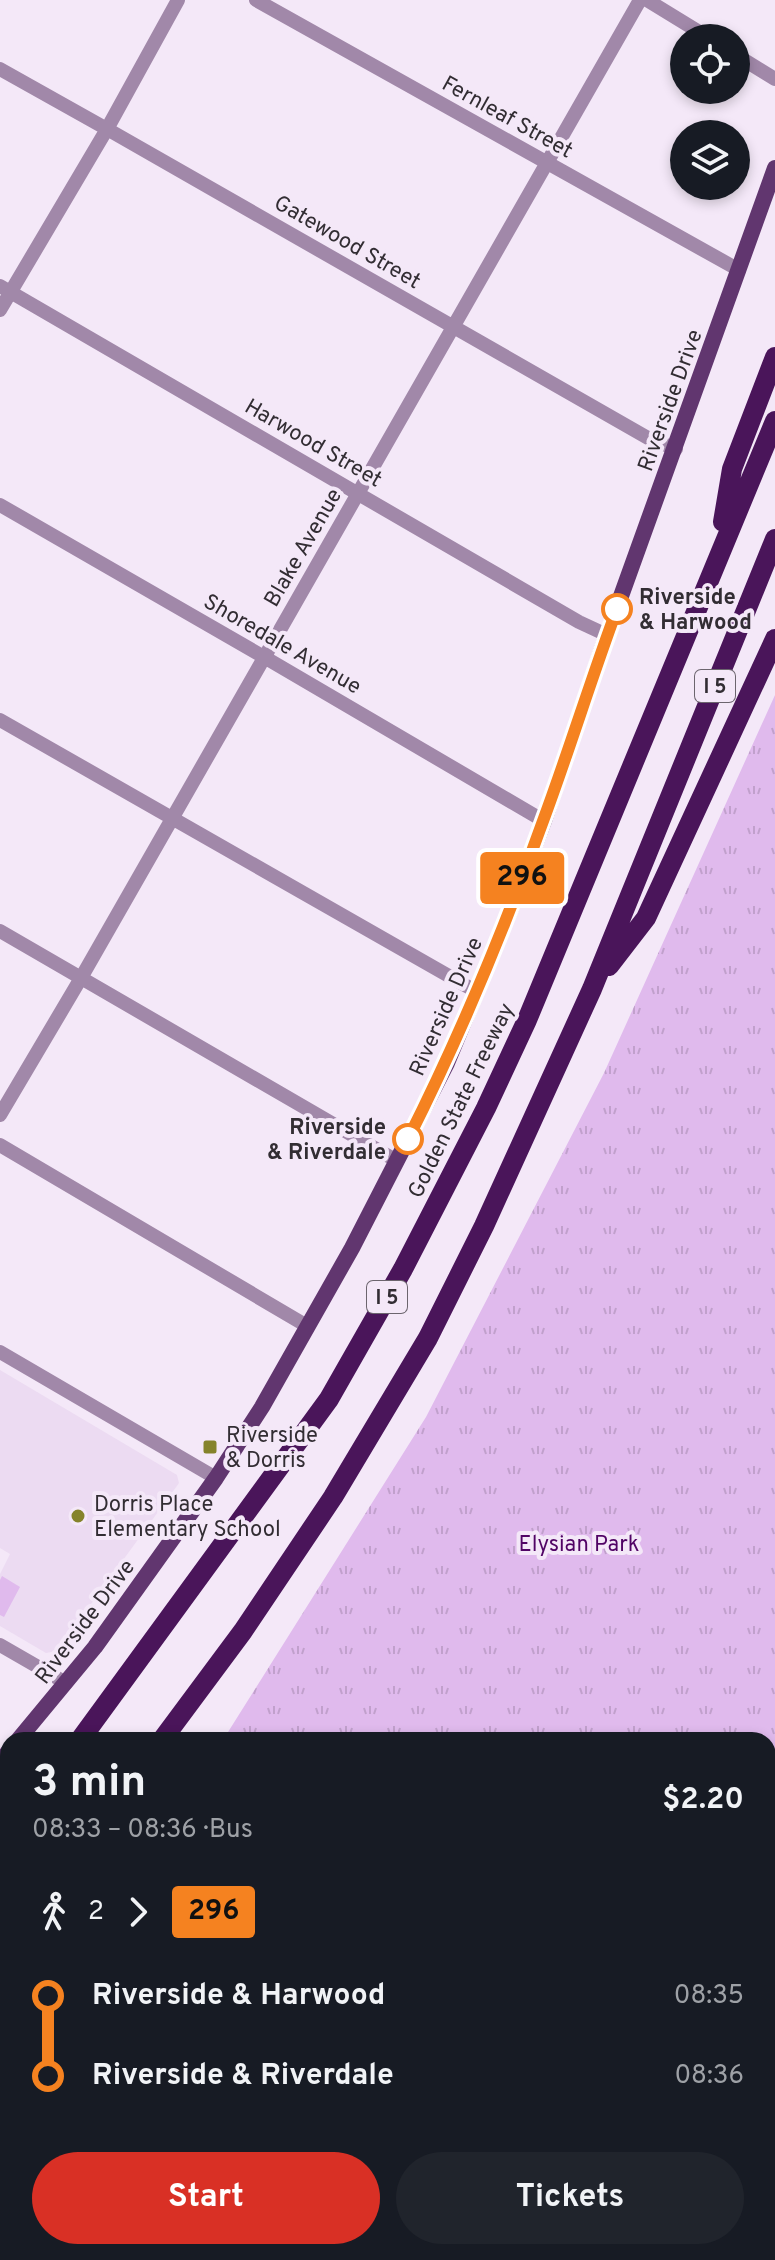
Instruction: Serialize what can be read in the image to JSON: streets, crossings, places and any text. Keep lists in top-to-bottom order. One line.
{"streets":{"highway":["I 5","Golden State Freeway"],"main road":["Riverside Drive"],"street":["Fernleaf Street","Gatewood Street","Harwood Street","Blake Avenue","Shoredale Avenue"]},"crossings":[["Fernleaf Street","Riverside Drive"],["Fernleaf Street","Blake Avenue"],["Gatewood Street","Riverside Drive"],["Gatewood Street","Blake Avenue"],["Riverside Drive","Harwood Street"],["Riverside Drive","Shoredale Avenue"],["Harwood Street","Blake Avenue"],["Blake Avenue","Shoredale Avenue"]],"parks":["Elysian Park"],"places":{"other":["Riverside & Harwood","Riverside & Riverdale","Dorris Place Elementary School"],"transit":["Riverside & Dorris"]},"lines":["bus line 296"],"page":{"on_map":"296","heading":["3 min","08:33 – 08:36 · Bus","$2.20"],"legs":["2","296"],"list":[{"name":"Riverside & Harwood","value":"08:35"},{"name":"Riverside & Riverdale","value":"08:36"}],"buttons":["Start","Tickets"]}}
